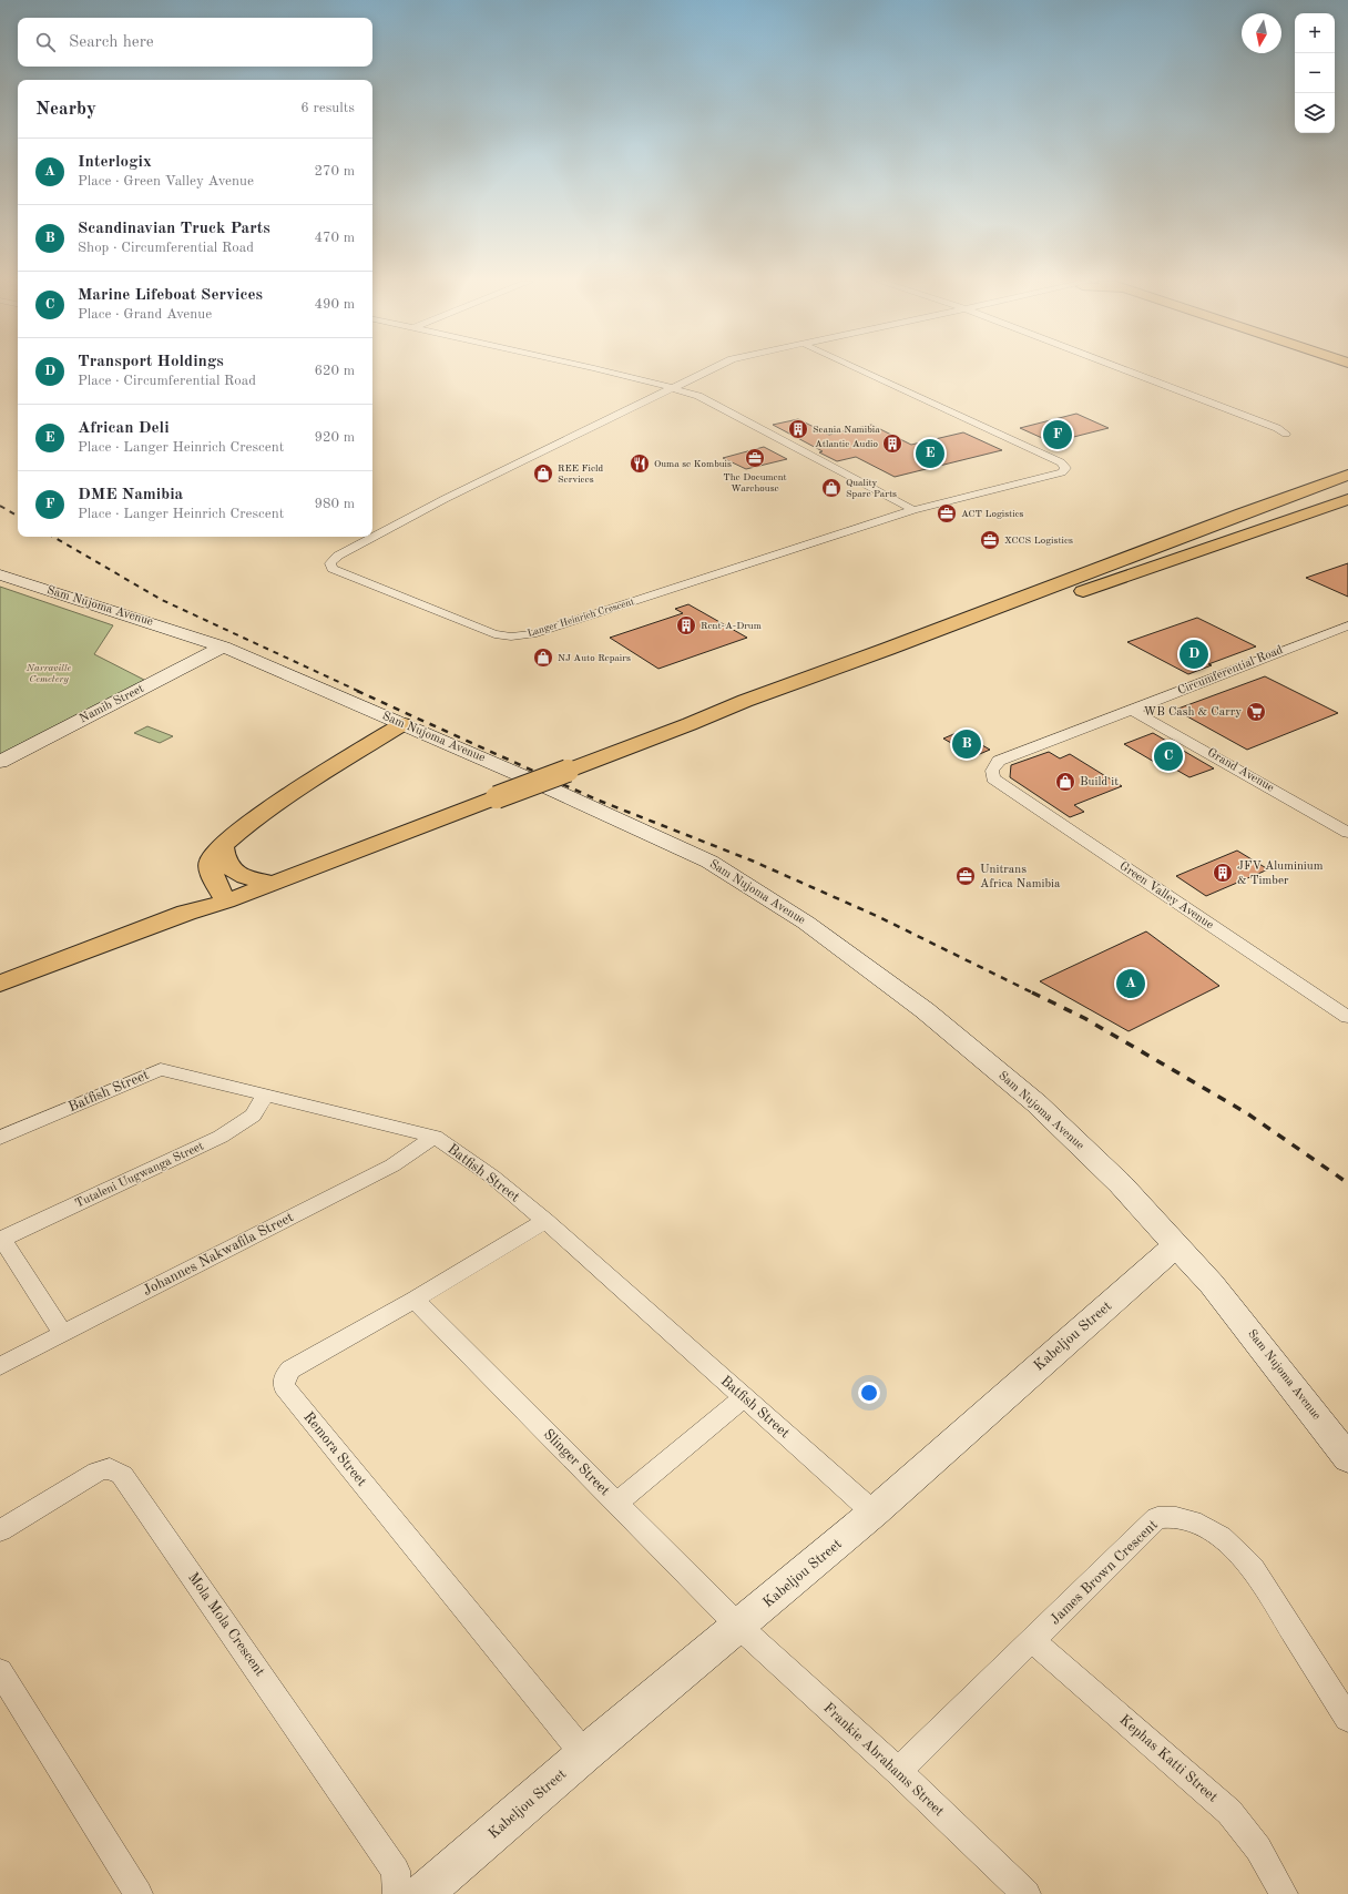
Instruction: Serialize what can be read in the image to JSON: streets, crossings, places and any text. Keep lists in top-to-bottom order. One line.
{"streets":{"street":["Sam Nujoma Avenue","Langer Heinrich Crescent","Circumferential Road","Namib Street","Grand Avenue","Green Valley Avenue","Batfish Street","Tutaleni Uugwanga Street","Johannes Nakwafila Street","Kabeljou Street","Remora Street","Slinger Street","James Brown Crescent","Mola Mola Crescent","Kephas Katti Street","Frankie Abrahams Street"]},"crossings":[["Sam Nujoma Avenue","Namib Street"],["Sam Nujoma Avenue","Kabeljou Street"],["Circumferential Road","Grand Avenue"],["Circumferential Road","Green Valley Avenue"],["Batfish Street","Tutaleni Uugwanga Street"],["Batfish Street","Johannes Nakwafila Street"],["Batfish Street","Kabeljou Street"],["Batfish Street","Remora Street"],["Kabeljou Street","Remora Street"],["Kabeljou Street","Slinger Street"],["Kabeljou Street","Frankie Abrahams Street"],["Remora Street","Slinger Street"],["Slinger Street","Frankie Abrahams Street"],["James Brown Crescent","Kephas Katti Street"],["James Brown Crescent","Frankie Abrahams Street"]],"parks":["Narraville Cemetery"],"places":{"building":["Scania Namibia","Atlantic Audio","Rent-A-Drum","JFV Aluminium & Timber"],"office":["The Document Warehouse","ACT Logistics","XCCS Logistics","Unitrans Africa Namibia"],"restaurant":["Ouma se Kombuis"],"shop":["REE Field Services","Quality Spare Parts","NJ Auto Repairs","Build it"],"supermarket":["WB Cash & Carry"]},"north":"bottom","page":{"map_buttons":["+","−"],"search":"Search here","heading":["Nearby","6 results"],"list":[{"mark":"A","name":"Interlogix","note":"Place · Green Valley Avenue","value":"270 m"},{"mark":"B","name":"Scandinavian Truck Parts","note":"Shop · Circumferential Road","value":"470 m"},{"mark":"C","name":"Marine Lifeboat Services","note":"Place · Grand Avenue","value":"490 m"},{"mark":"D","name":"Transport Holdings","note":"Place · Circumferential Road","value":"620 m"},{"mark":"E","name":"African Deli","note":"Place · Langer Heinrich Crescent","value":"920 m"},{"mark":"F","name":"DME Namibia","note":"Place · Langer Heinrich Crescent","value":"980 m"}],"pins":["F","E","D","B","C","A"]}}
